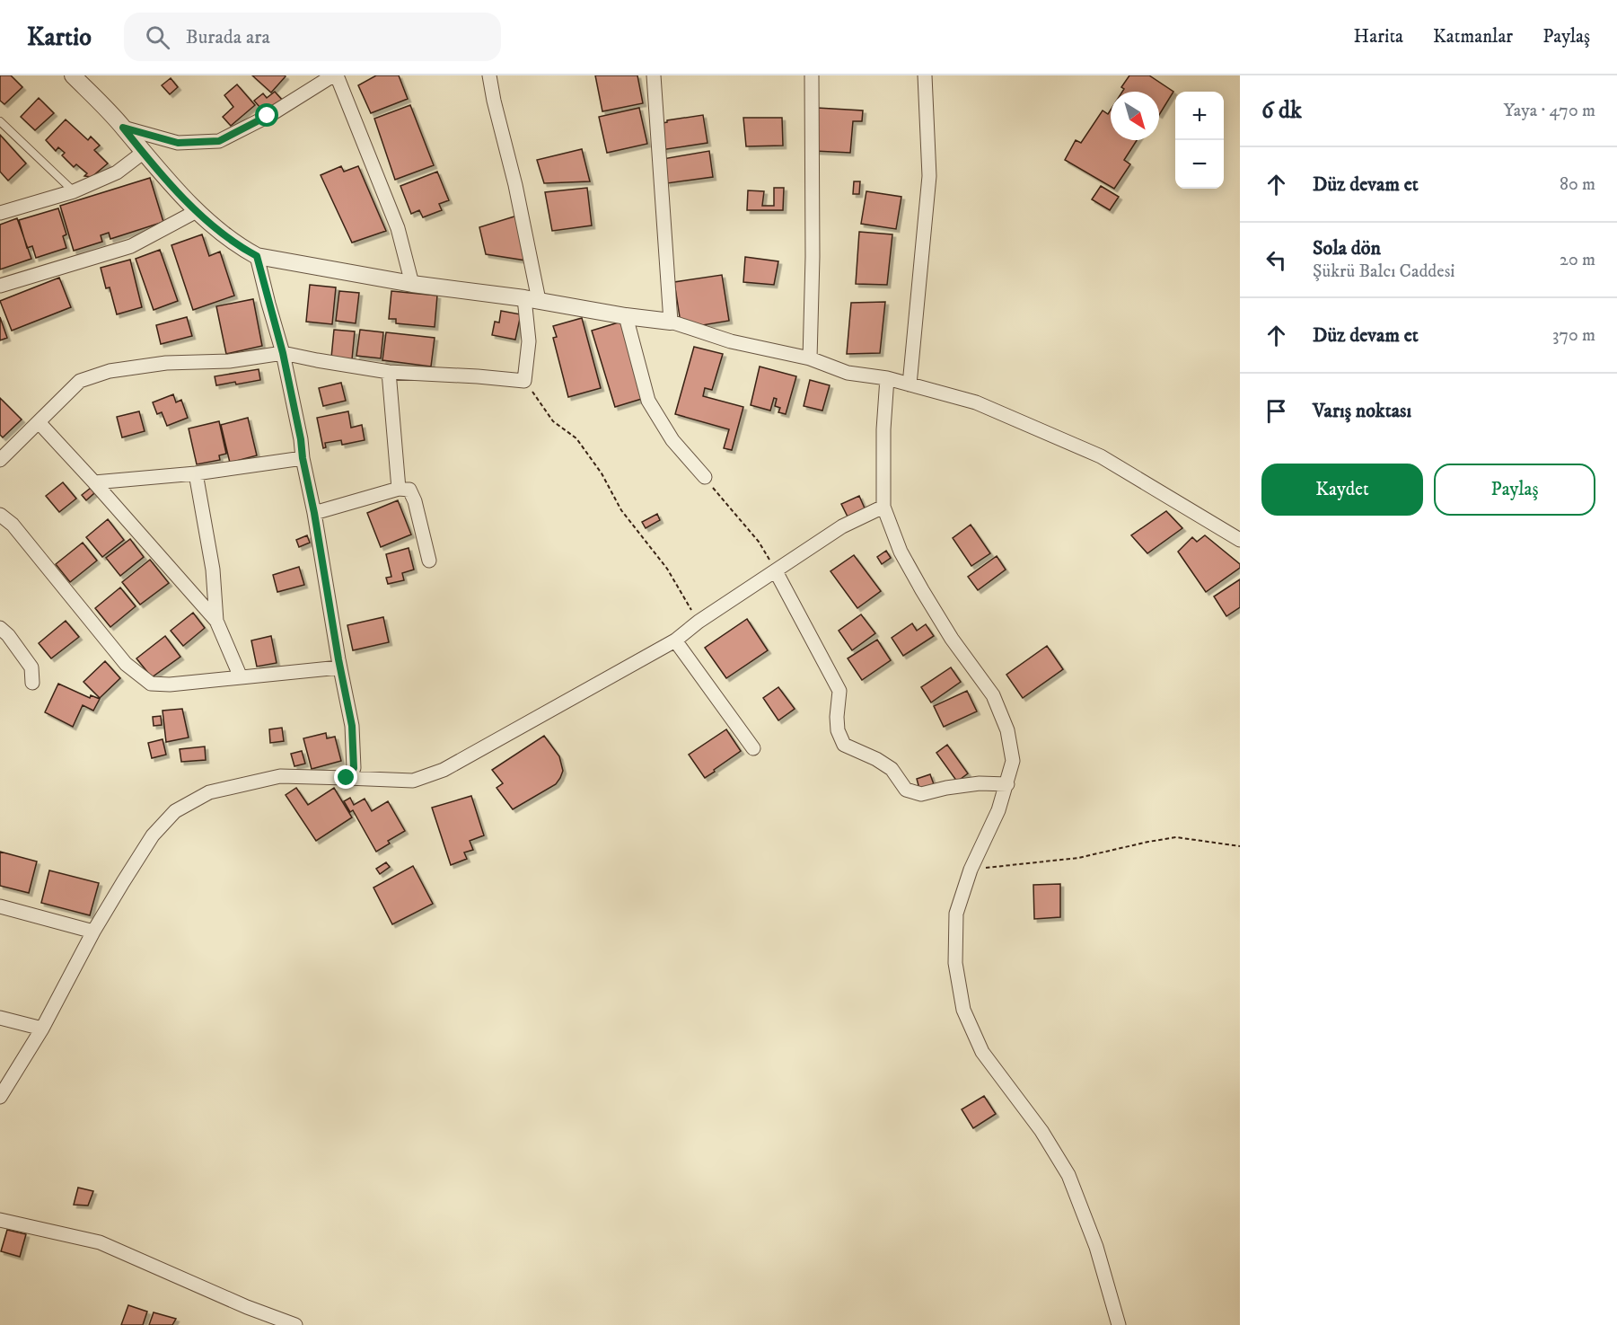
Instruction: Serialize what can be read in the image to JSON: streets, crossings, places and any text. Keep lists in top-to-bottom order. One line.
{"north":"bottom right","page":{"header":"Kartio","search":"Burada ara","nav":["Harita","Katmanlar","Paylaş"],"heading":["6 dk","Yaya · 470 m"],"map_buttons":["+","−"],"list":[["Düz devam et","80 m"],["Sola dön","Şükrü Balcı Caddesi","20 m"],["Düz devam et","370 m"],"Varış noktası"],"buttons":["Kaydet","Paylaş"]}}
